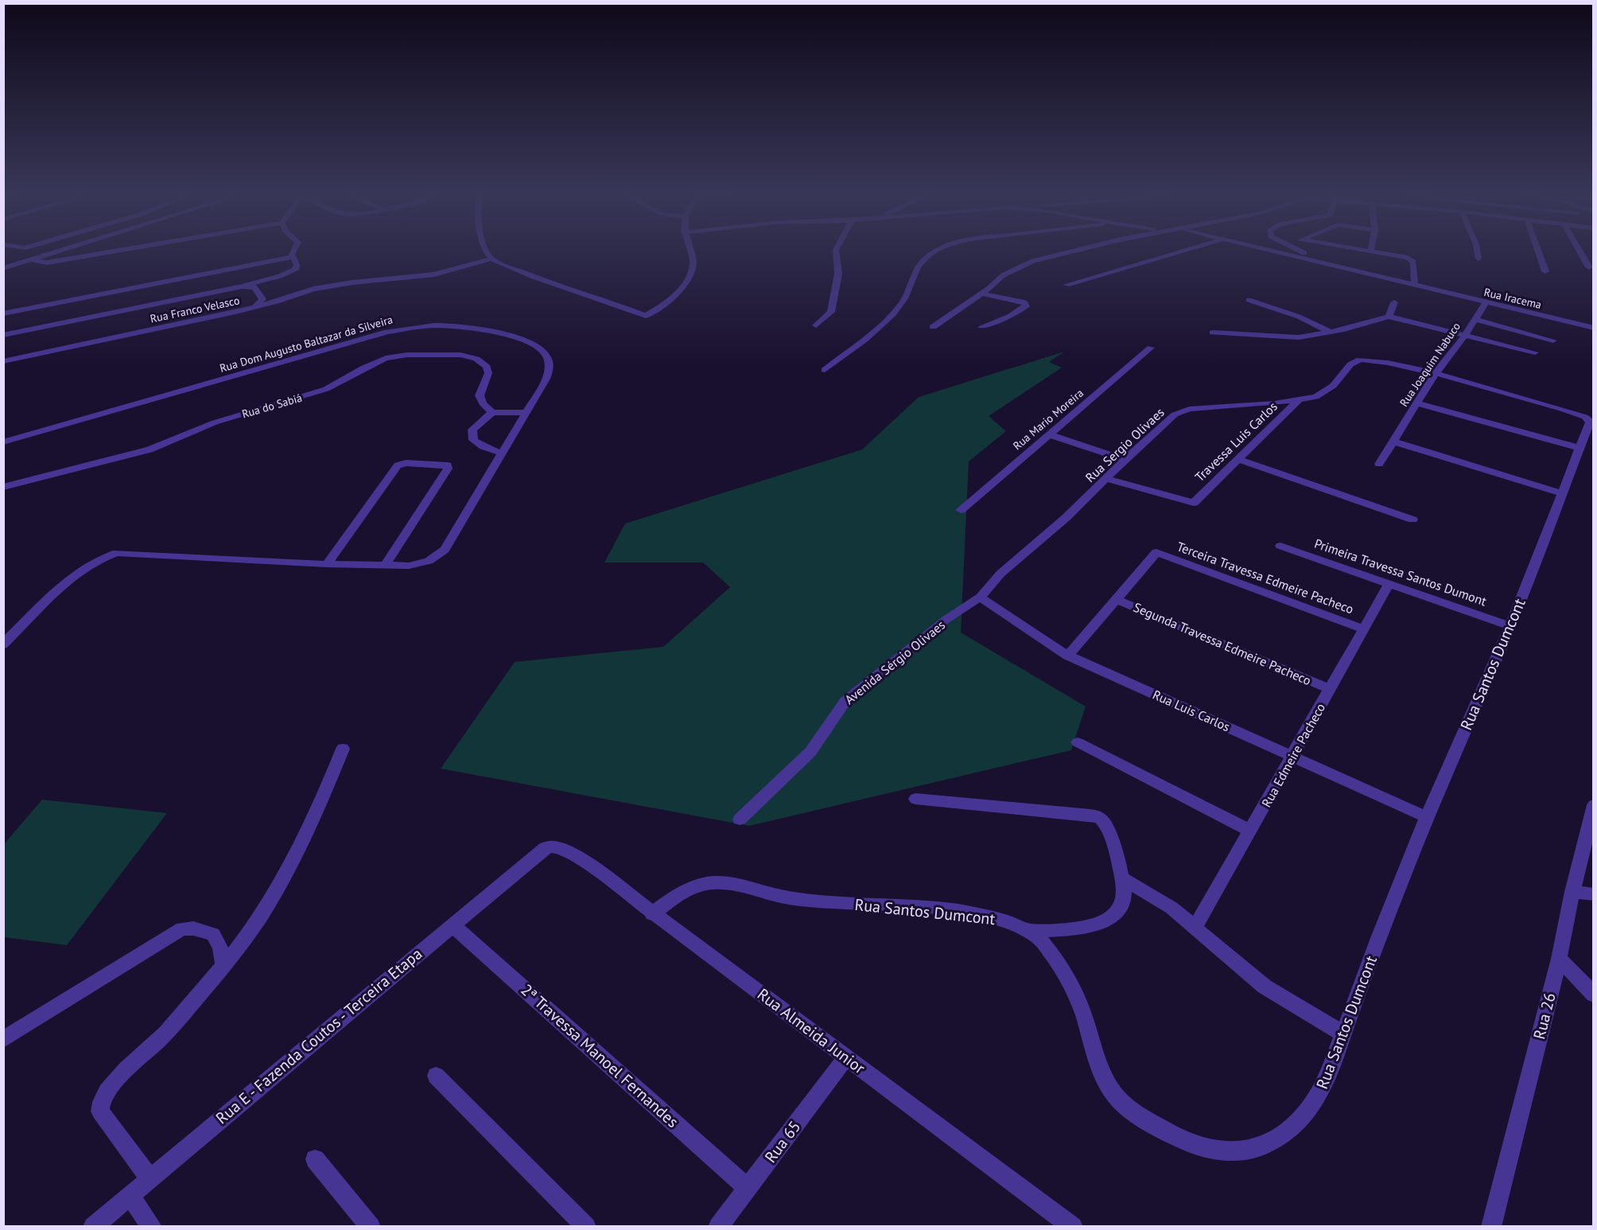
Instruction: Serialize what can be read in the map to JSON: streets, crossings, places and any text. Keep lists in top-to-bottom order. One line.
{"streets":{"street":["Rua Iracema","Rua Franco Velasco","Rua Dom Augusto Baltazar da Silveira","Rua Joaquim Nabuco","Rua do Sabiá","Rua Mario Moreira","Travessa Luis Carlos","Rua Sergio Olivaes","Primeira Travessa Santos Dumont","Terceira Travessa Edmeire Pacheco","Segunda Travessa Edmeire Pacheco","Avenida Sérgio Olivaes","Rua Santos Dumcont","Rua Luis Carlos","Rua Edmeire Pacheco","Rua 26","Rua Almeida Junior","Rua E - Fazenda Coutos - Terceira Etapa","2ª Travessa Manoel Fernandes","Rua 65"]},"crossings":[["Rua Iracema","Rua Joaquim Nabuco"],["Rua Joaquim Nabuco","Rua Santos Dumcont"],["Travessa Luis Carlos","Rua Sergio Olivaes"],["Rua Sergio Olivaes","Avenida Sérgio Olivaes"],["Rua Sergio Olivaes","Rua Santos Dumcont"],["Rua Sergio Olivaes","Rua Luis Carlos"],["Primeira Travessa Santos Dumont","Rua Santos Dumcont"],["Primeira Travessa Santos Dumont","Rua Edmeire Pacheco"],["Terceira Travessa Edmeire Pacheco","Segunda Travessa Edmeire Pacheco"],["Terceira Travessa Edmeire Pacheco","Rua Edmeire Pacheco"],["Segunda Travessa Edmeire Pacheco","Rua Edmeire Pacheco"],["Avenida Sérgio Olivaes","Rua Luis Carlos"],["Rua Santos Dumcont","Rua Luis Carlos"],["Rua Santos Dumcont","Rua Almeida Junior"],["Rua Luis Carlos","Rua Edmeire Pacheco"],["Rua Almeida Junior","Rua E - Fazenda Coutos - Terceira Etapa"],["Rua Almeida Junior","Rua 65"],["Rua E - Fazenda Coutos - Terceira Etapa","2ª Travessa Manoel Fernandes"],["2ª Travessa Manoel Fernandes","Rua 65"]]}
